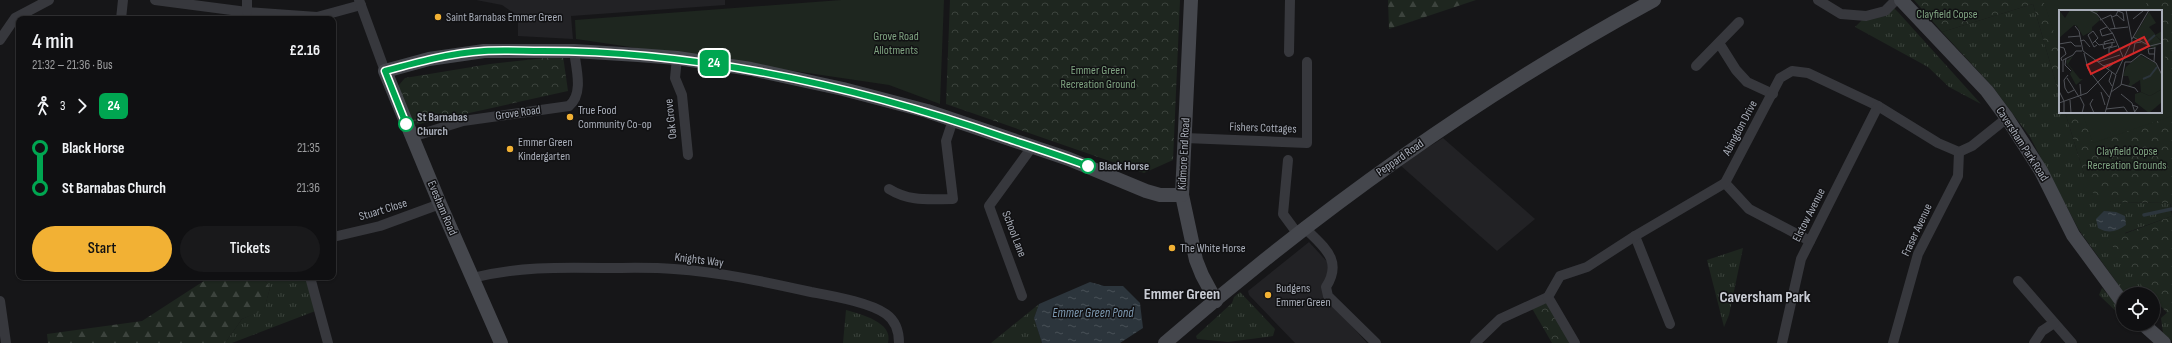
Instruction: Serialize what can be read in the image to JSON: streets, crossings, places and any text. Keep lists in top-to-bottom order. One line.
{"streets":{"street":["Grove Road","Oak Grove","Fishers Cottages","Abingdon Drive","Caversham Park Road","Kidmore End Road","Peppard Road","Evesham Road","Stuart Close","Elstow Avenue","Fraser Avenue","School Lane","Knights Way"]},"crossings":[["Grove Road","Evesham Road"],["Fishers Cottages","Kidmore End Road"],["Abingdon Drive","Elstow Avenue"],["Abingdon Drive","Fraser Avenue"],["Kidmore End Road","Peppard Road"],["Evesham Road","Stuart Close"],["Evesham Road","Knights Way"]],"districts":["Emmer Green","Caversham Park"],"water":["Emmer Green Pond"],"parks":["Clayfield Copse","Grove Road Allotments","Emmer Green Recreation Ground","Clayfield Copse Recreation Grounds"],"places":["Saint Barnabas Emmer Green","True Food Community Co-op","St Barnabas Church","Emmer Green Kindergarten","Black Horse","The White Horse","Budgens Emmer Green"],"lines":["bus line 24"],"page":{"on_map":"24","heading":["4 min","21:32 – 21:36 · Bus","£2.16"],"legs":["3","24"],"list":[{"name":"Black Horse","value":"21:35"},{"name":"St Barnabas Church","value":"21:36"}],"buttons":["Start","Tickets"]}}
